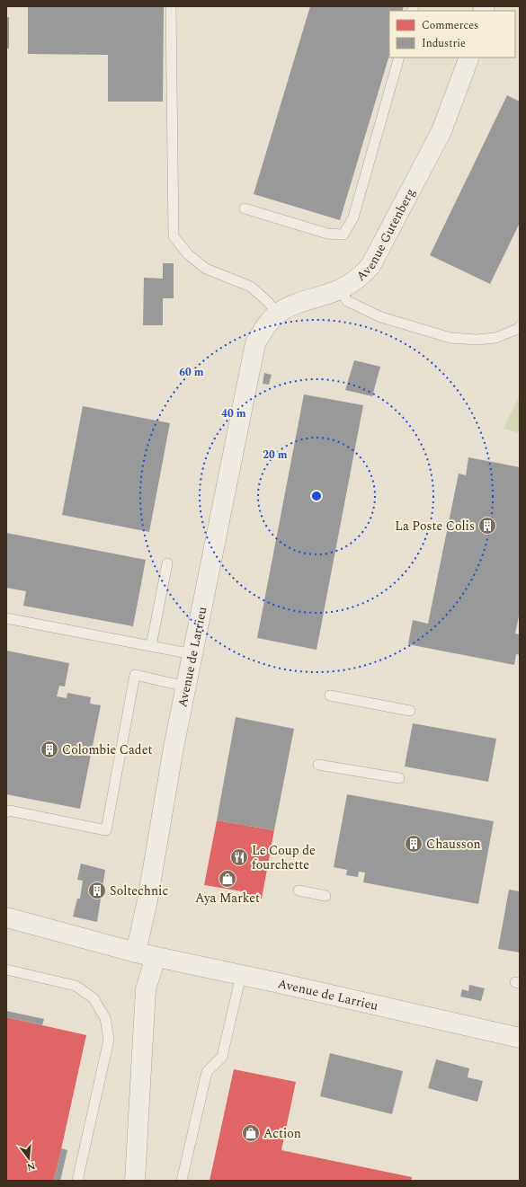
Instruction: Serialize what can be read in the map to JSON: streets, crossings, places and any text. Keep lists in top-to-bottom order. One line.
{"streets":{"street":["Avenue Gutenberg","Avenue de Larrieu"]},"crossings":[["Avenue Gutenberg","Avenue de Larrieu"]],"places":{"building":["La Poste Colis","Colombie Cadet","Chausson","Soltechnic"],"restaurant":["Le Coup de fourchette"],"shop":["Aya Market","Action"]},"legend":["Commerces","Industrie"],"north":"bottom","rings":["60 m","40 m","20 m"]}
